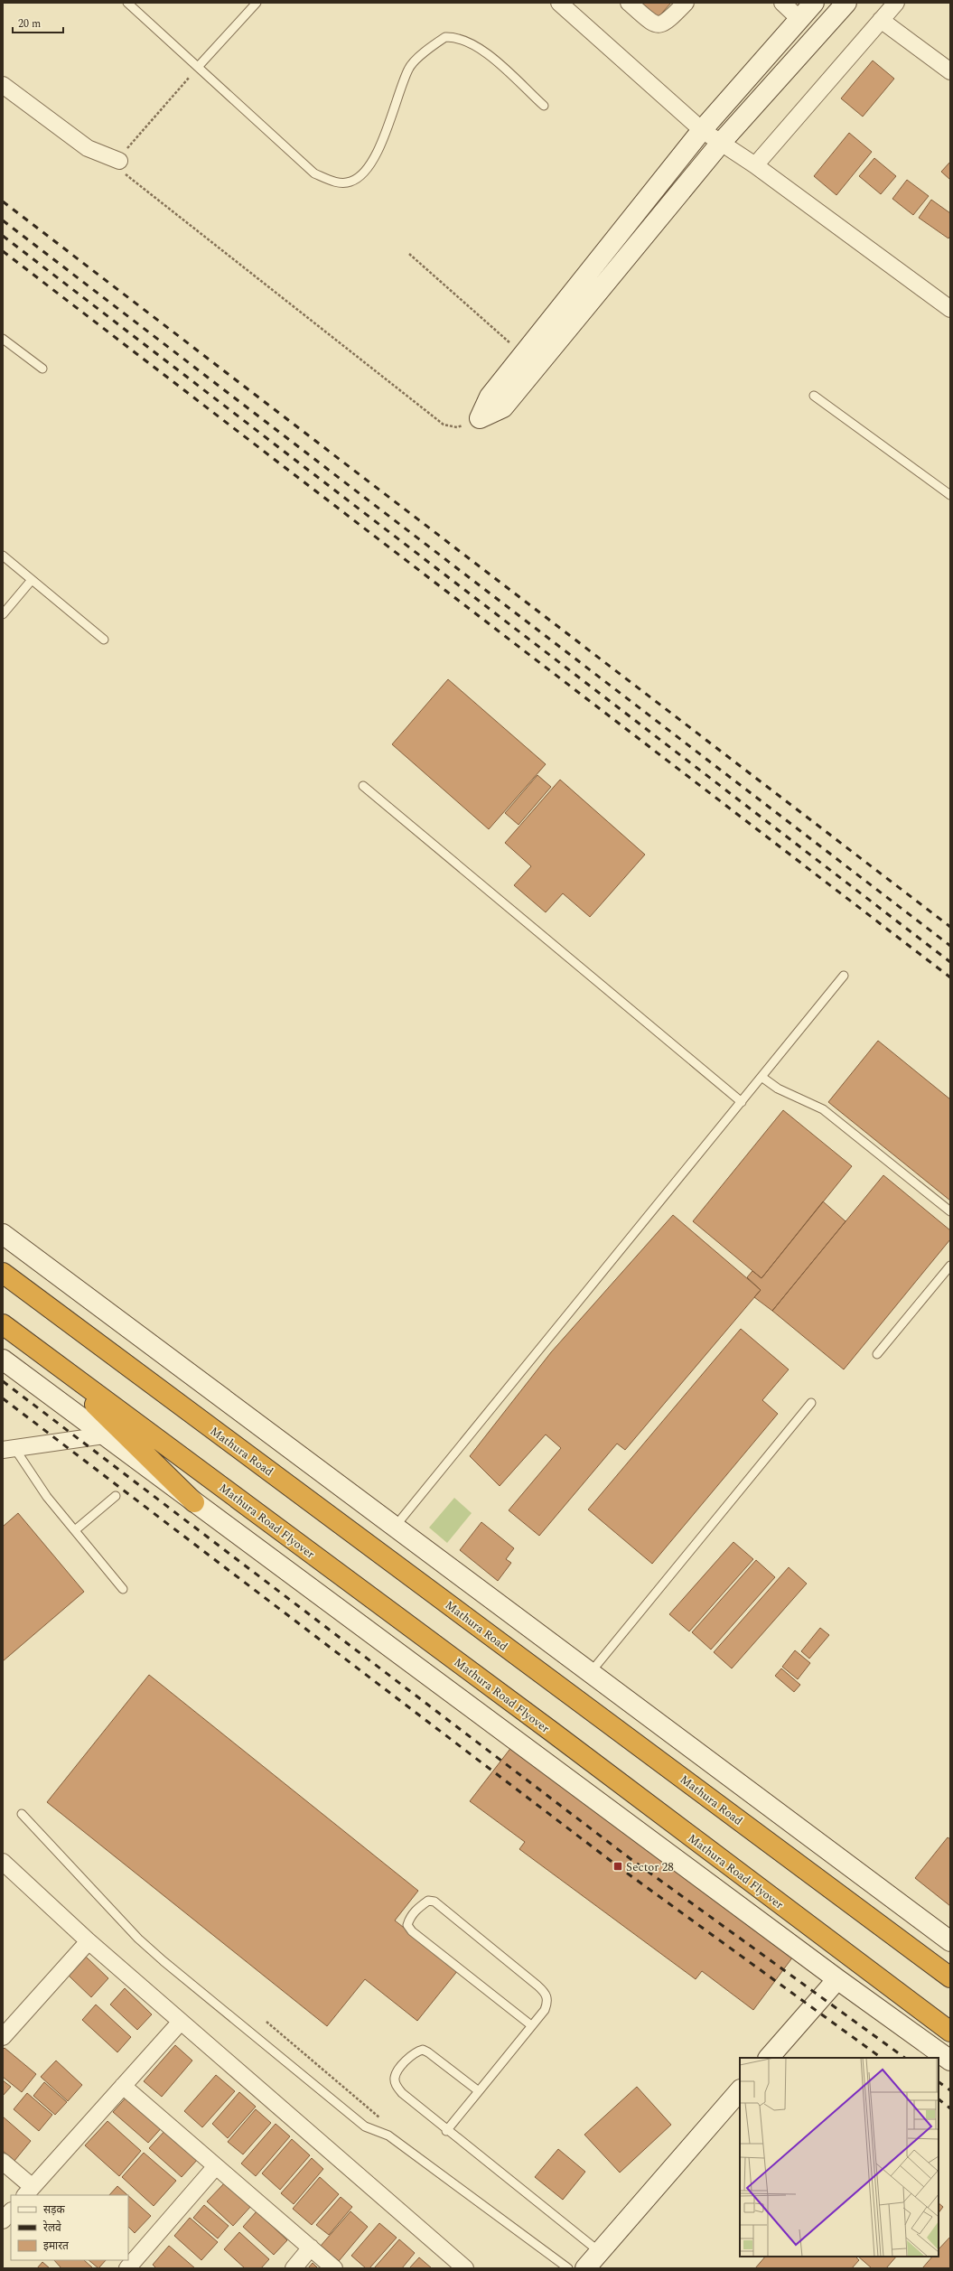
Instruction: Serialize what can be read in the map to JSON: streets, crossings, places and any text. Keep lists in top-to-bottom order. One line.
{"streets":{"highway":["Mathura Road","Mathura Road Flyover"]},"places":{"transit":["Sector 28"]},"legend":["सड़क","रेलवे","इमारत"],"scale_bar":"20 m"}
